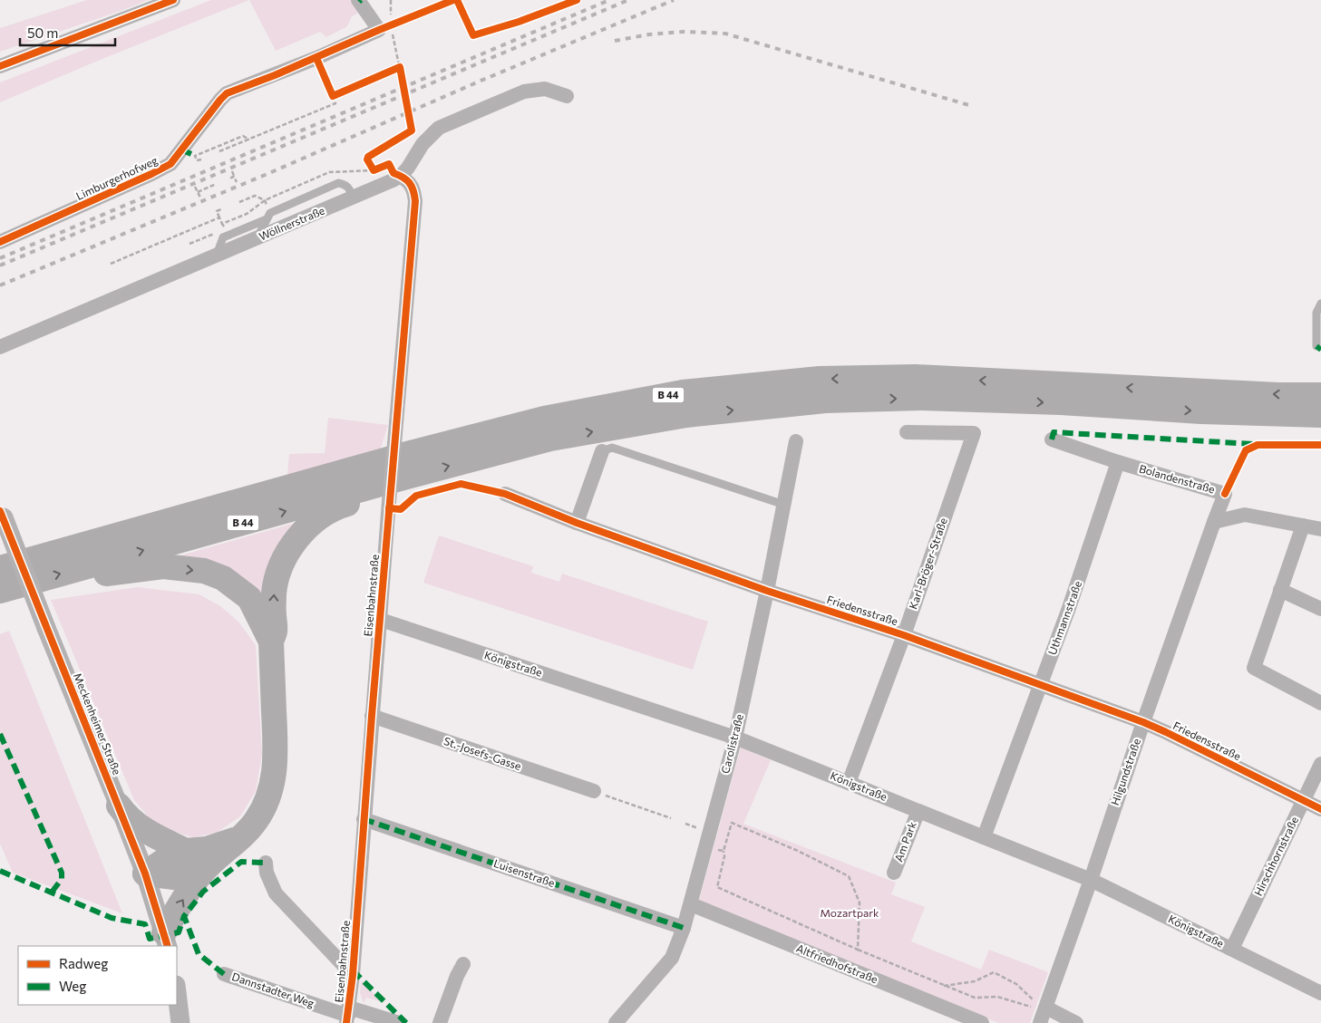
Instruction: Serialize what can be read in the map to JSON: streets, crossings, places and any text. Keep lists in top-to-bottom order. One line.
{"streets":{"highway":["B 44"],"street":["Limburgerhofweg","Wöllnerstraße","Bolandenstraße","Karl-Bröger-Straße","Eisenbahnstraße","Friedensstraße","Uthmannstraße","Königstraße","Meckenheimer Straße","Carolistraße","St.-Josefs-Gasse","Hilgundstraße","Am Park","Hirschhornstraße","Luisenstraße","Altfriedhofstraße","Dannstadter Weg"]},"crossings":[["Wöllnerstraße","Eisenbahnstraße"],["Bolandenstraße","Uthmannstraße"],["Bolandenstraße","Hilgundstraße"],["Karl-Bröger-Straße","Friedensstraße"],["Karl-Bröger-Straße","Königstraße"],["Eisenbahnstraße","Königstraße"],["Eisenbahnstraße","St.-Josefs-Gasse"],["Eisenbahnstraße","Luisenstraße"],["Eisenbahnstraße","Dannstadter Weg"],["Friedensstraße","Uthmannstraße"],["Friedensstraße","Carolistraße"],["Friedensstraße","Hilgundstraße"],["Friedensstraße","Hirschhornstraße"],["Uthmannstraße","Königstraße"],["Königstraße","Carolistraße"],["Königstraße","Hilgundstraße"],["Königstraße","Am Park"],["Königstraße","Hirschhornstraße"],["Carolistraße","Luisenstraße"],["Carolistraße","Altfriedhofstraße"]],"parks":["Mozartpark"],"legend":["Radweg","Weg"],"scale_bar":"50 m"}
